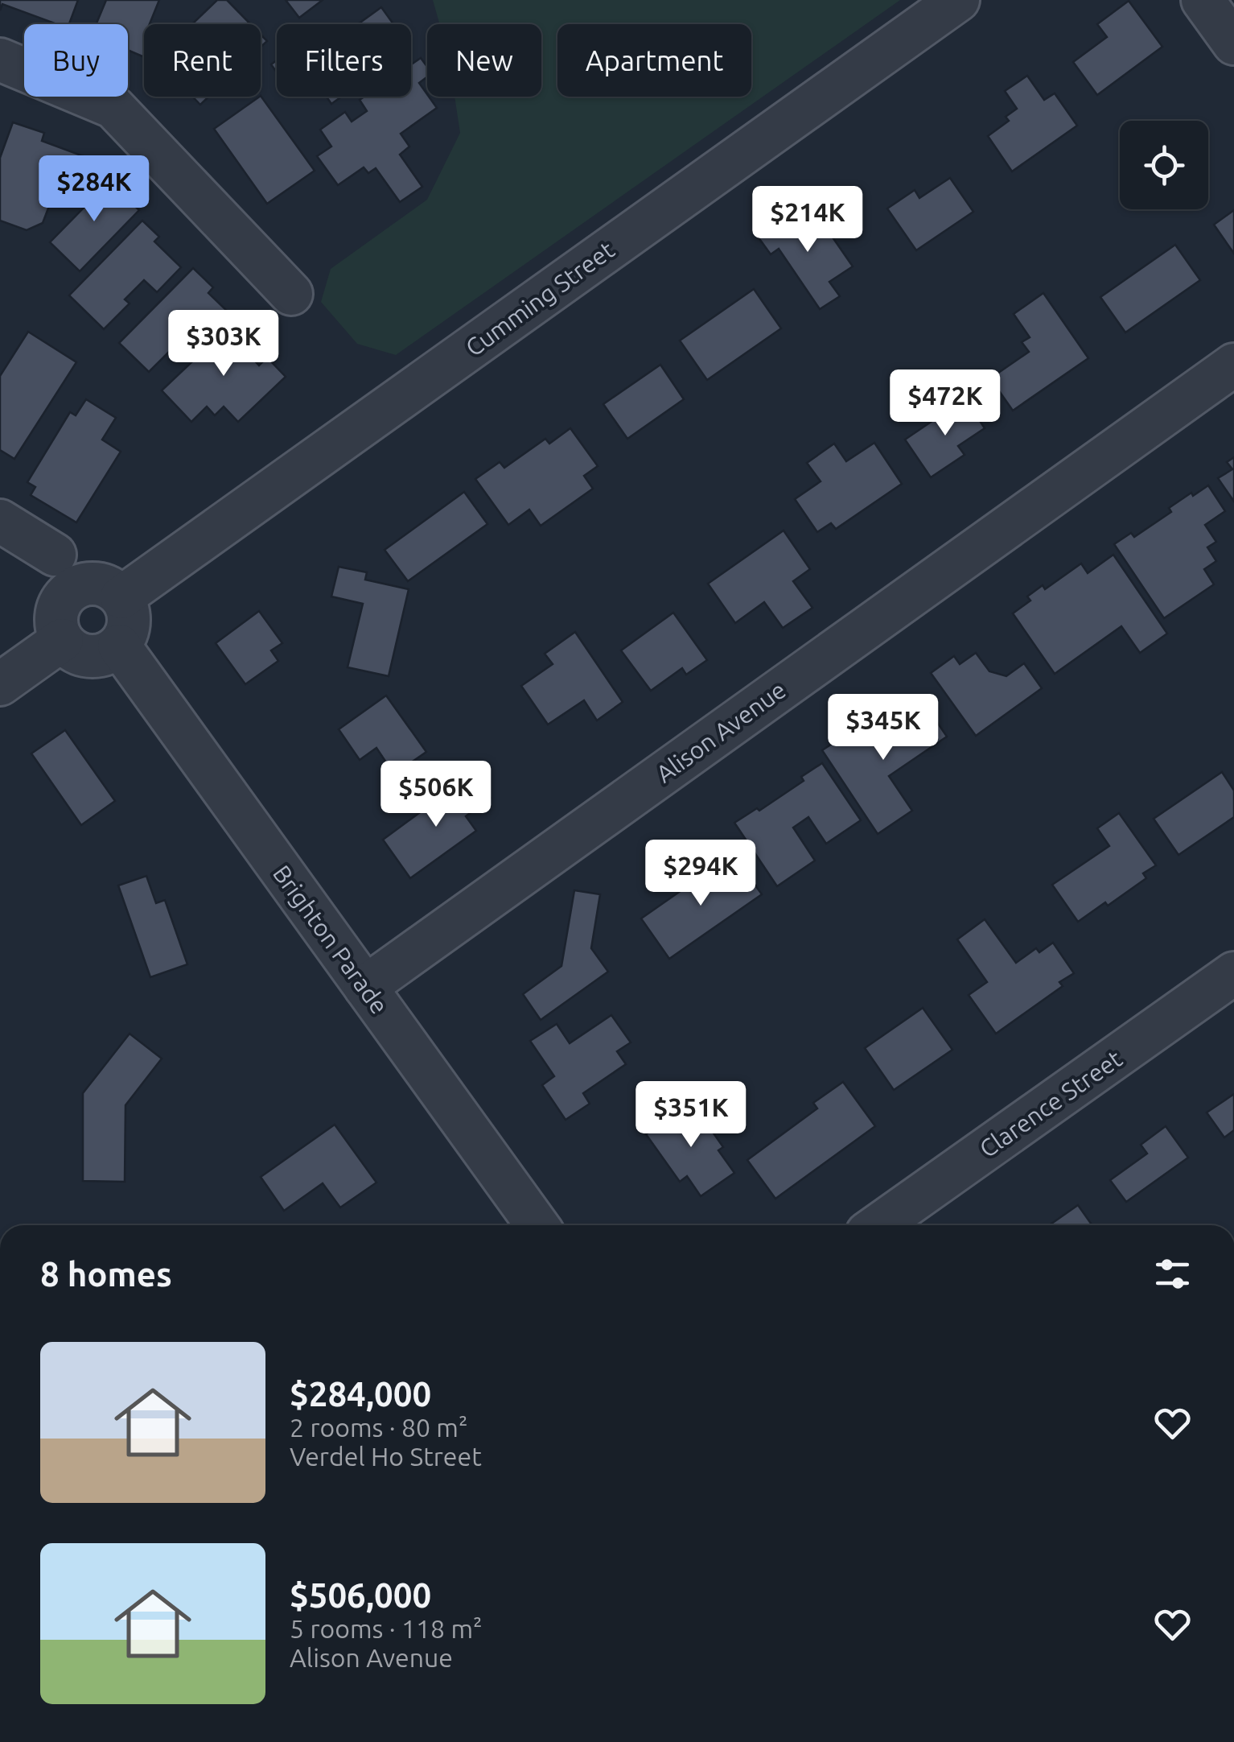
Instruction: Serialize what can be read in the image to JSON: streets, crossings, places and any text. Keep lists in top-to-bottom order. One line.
{"streets":{"street":["Cumming Street","Alison Avenue","Brighton Parade","Clarence Street"]},"crossings":[["Cumming Street","Brighton Parade"],["Alison Avenue","Brighton Parade"]],"page":{"chip":["Buy","Rent","Filters","New","Apartment"],"price":["$284K","$214K","$303K","$472K","$345K","$506K","$294K","$351K"],"heading":"8 homes","list":[{"name":"$284,000","note":"2 rooms · 80 m² · Verdel Ho Street"},{"name":"$506,000","note":"5 rooms · 118 m² · Alison Avenue"}]}}
